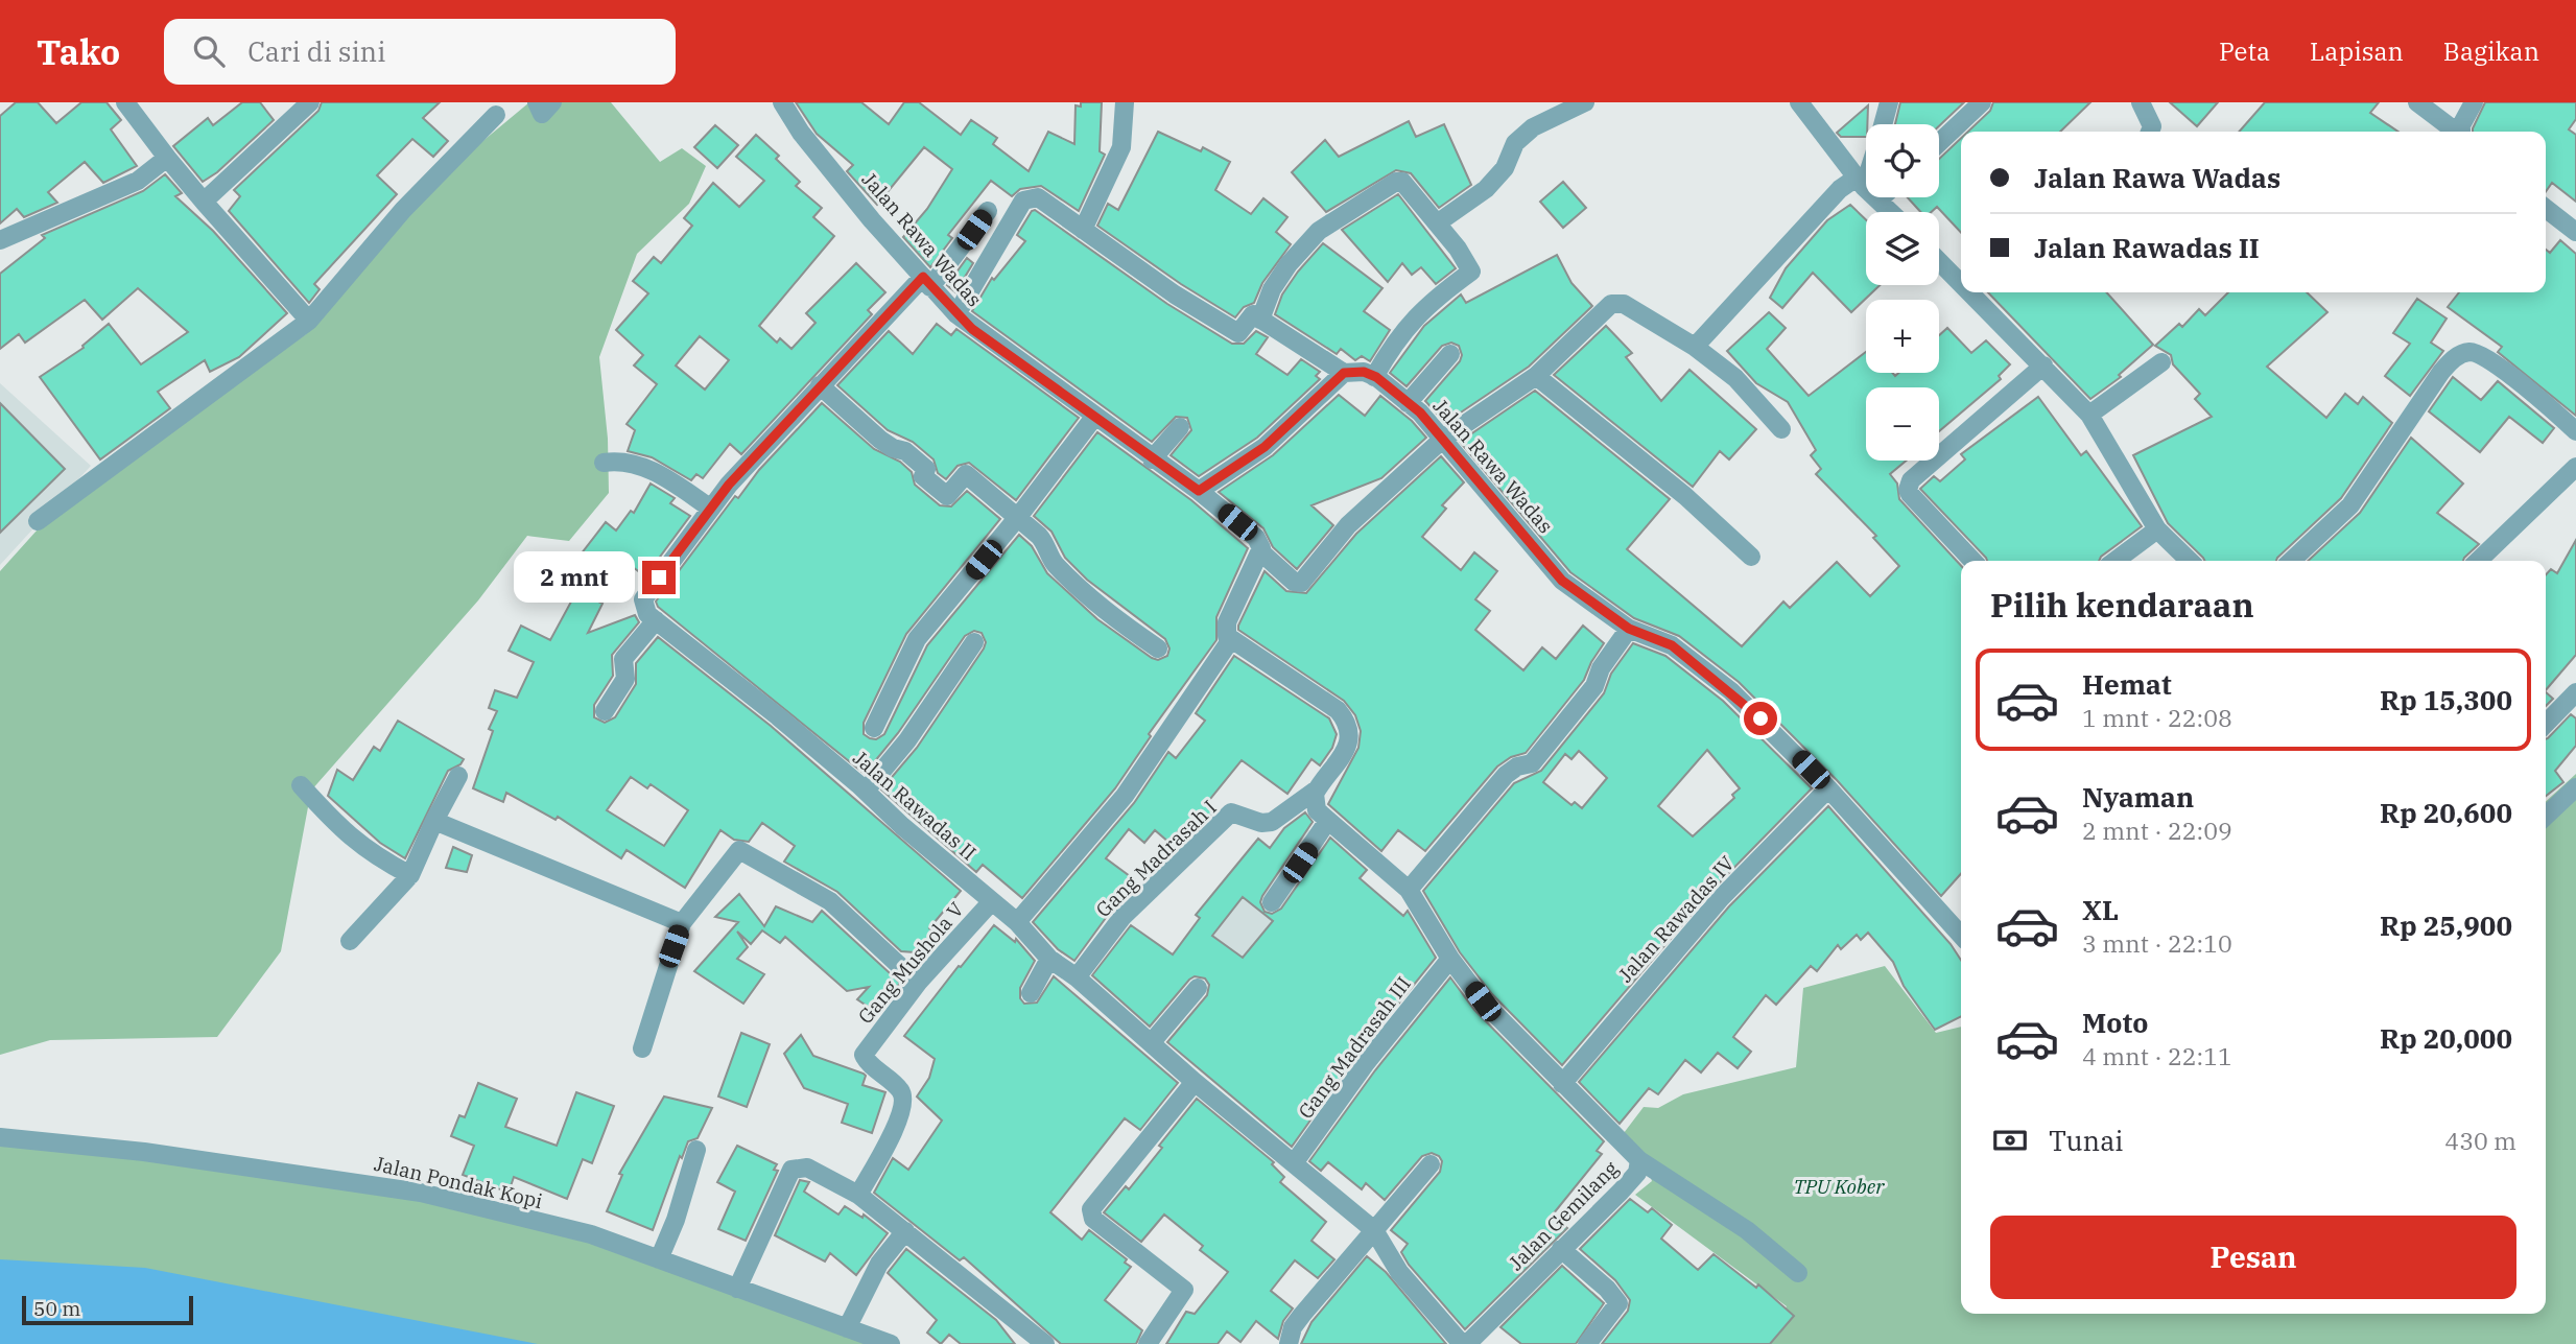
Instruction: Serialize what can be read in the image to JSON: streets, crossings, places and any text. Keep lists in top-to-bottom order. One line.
{"streets":{"street":["Jalan Rawa Wadas","Jalan Rawadas II","Gang Madrasah I","Jalan Rawadas IV","Gang Mushola V","Gang Madrasah III","Jalan Pondak Kopi","Jalan Gemilang"]},"crossings":[["Jalan Rawa Wadas","Jalan Rawadas IV"],["Jalan Rawadas II","Gang Madrasah I"],["Jalan Rawadas II","Gang Mushola V"],["Jalan Rawadas II","Gang Madrasah III"],["Jalan Rawadas II","Jalan Gemilang"],["Jalan Rawadas IV","Jalan Gemilang"],["Gang Madrasah III","Jalan Gemilang"]],"parks":["TPU Kober"],"scale_bar":"50 m","page":{"header":"Tako","search":"Cari di sini","nav":["Peta","Lapisan","Bagikan"],"map_buttons":["+","−"],"banner":["Jalan Rawa Wadas","Jalan Rawadas II"],"bubble":"2 mnt","heading":"Pilih kendaraan","list":[{"name":"Hemat","note":"1 mnt · 22:08","value":"Rp 15,300"},{"name":"Nyaman","note":"2 mnt · 22:09","value":"Rp 20,600"},{"name":"XL","note":"3 mnt · 22:10","value":"Rp 25,900"},{"name":"Moto","note":"4 mnt · 22:11","value":"Rp 20,000"}],"pay":["Tunai","430 m"],"buttons":"Pesan","scale":"50 m"}}
